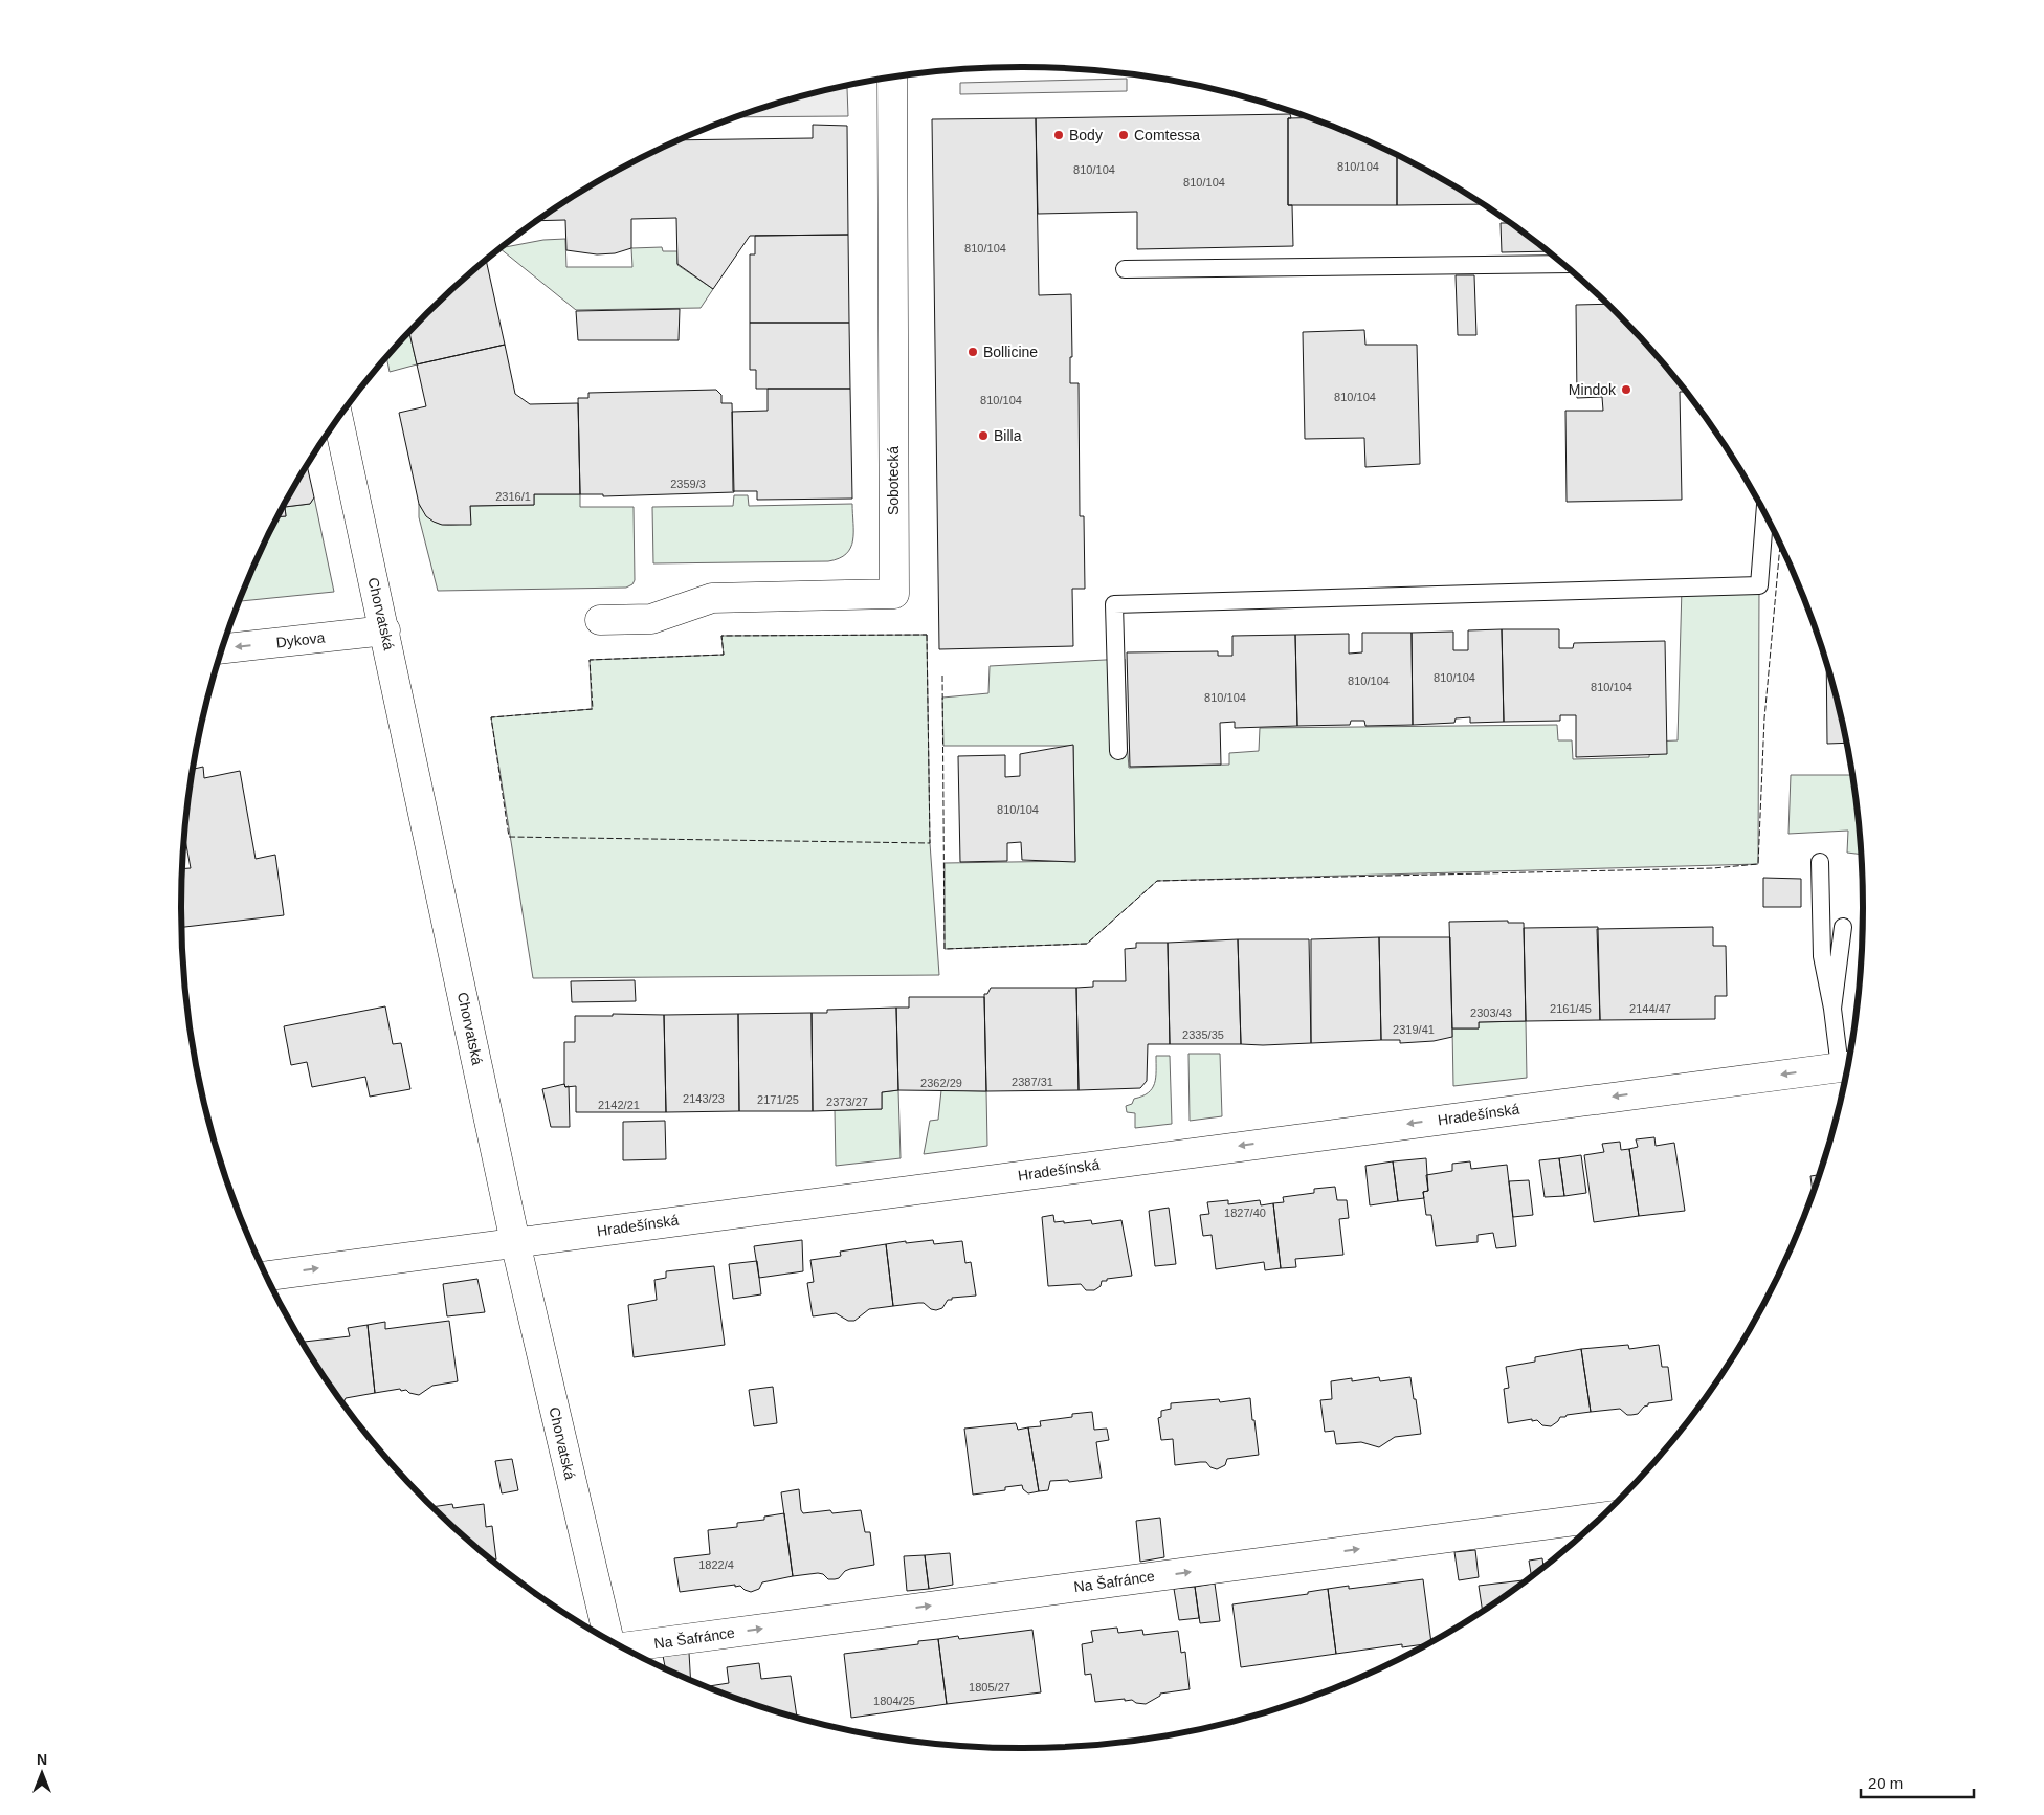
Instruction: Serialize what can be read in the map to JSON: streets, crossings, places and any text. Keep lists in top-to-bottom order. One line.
{"streets":{"street":["Sobotecká","Chorvatská","Dykova","Hradešínská","Na Šafránce"]},"crossings":[["Chorvatská","Dykova"],["Chorvatská","Hradešínská"]],"one_way":["Dykova","Na Šafránce"],"places":["Body","Comtessa","Bollicine","Mindok","Billa"],"house_numbers":["810/104","810/104","810/104","810/104","810/104","810/104","2359/3","2316/1","810/104","810/104","810/104","810/104","810/104","2161/45","2144/47","2303/43","2319/41","2335/35","2387/31","2362/29","2143/23","2171/25","2373/27","2142/21","1827/40","1822/4","1805/27","1804/25"],"scale_bar":"20 m","north":"top"}
